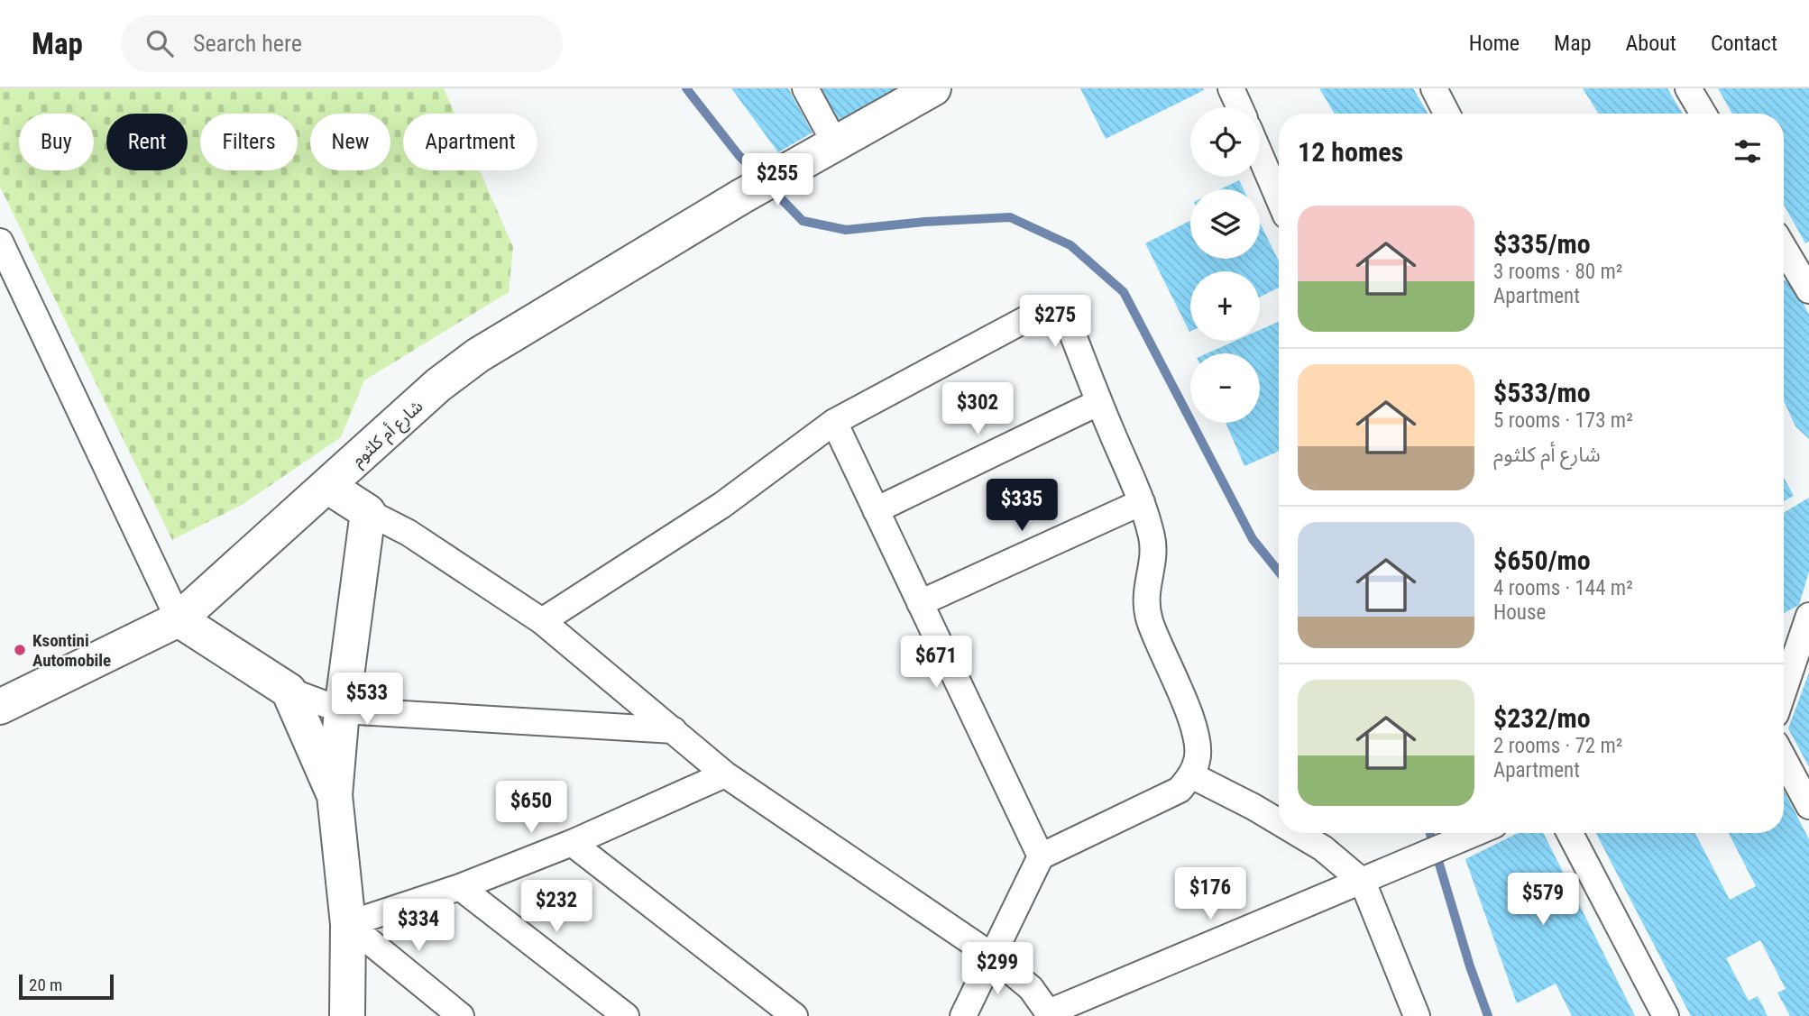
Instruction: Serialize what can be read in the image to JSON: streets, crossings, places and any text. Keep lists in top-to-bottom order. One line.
{"streets":{"street":["شارع أم كلثوم"]},"places":["Ksontini Automobile"],"scale_bar":"20 m","page":{"header":"Map","search":"Search here","nav":["Home","Map","About","Contact"],"map_buttons":["+","−"],"chip":["Buy","Rent","Filters","New","Apartment"],"heading":"12 homes","price":["$255","$275","$302","$335","$671","$533","$650","$176","$579","$232","$334","$299"],"list":[{"name":"$335/mo","note":"3 rooms · 80 m² · Apartment"},{"name":"$533/mo","note":"5 rooms · 173 m² · شارع أم كلثوم"},{"name":"$650/mo","note":"4 rooms · 144 m² · House"},{"name":"$232/mo","note":"2 rooms · 72 m² · Apartment"}],"scale":"20 m"}}
